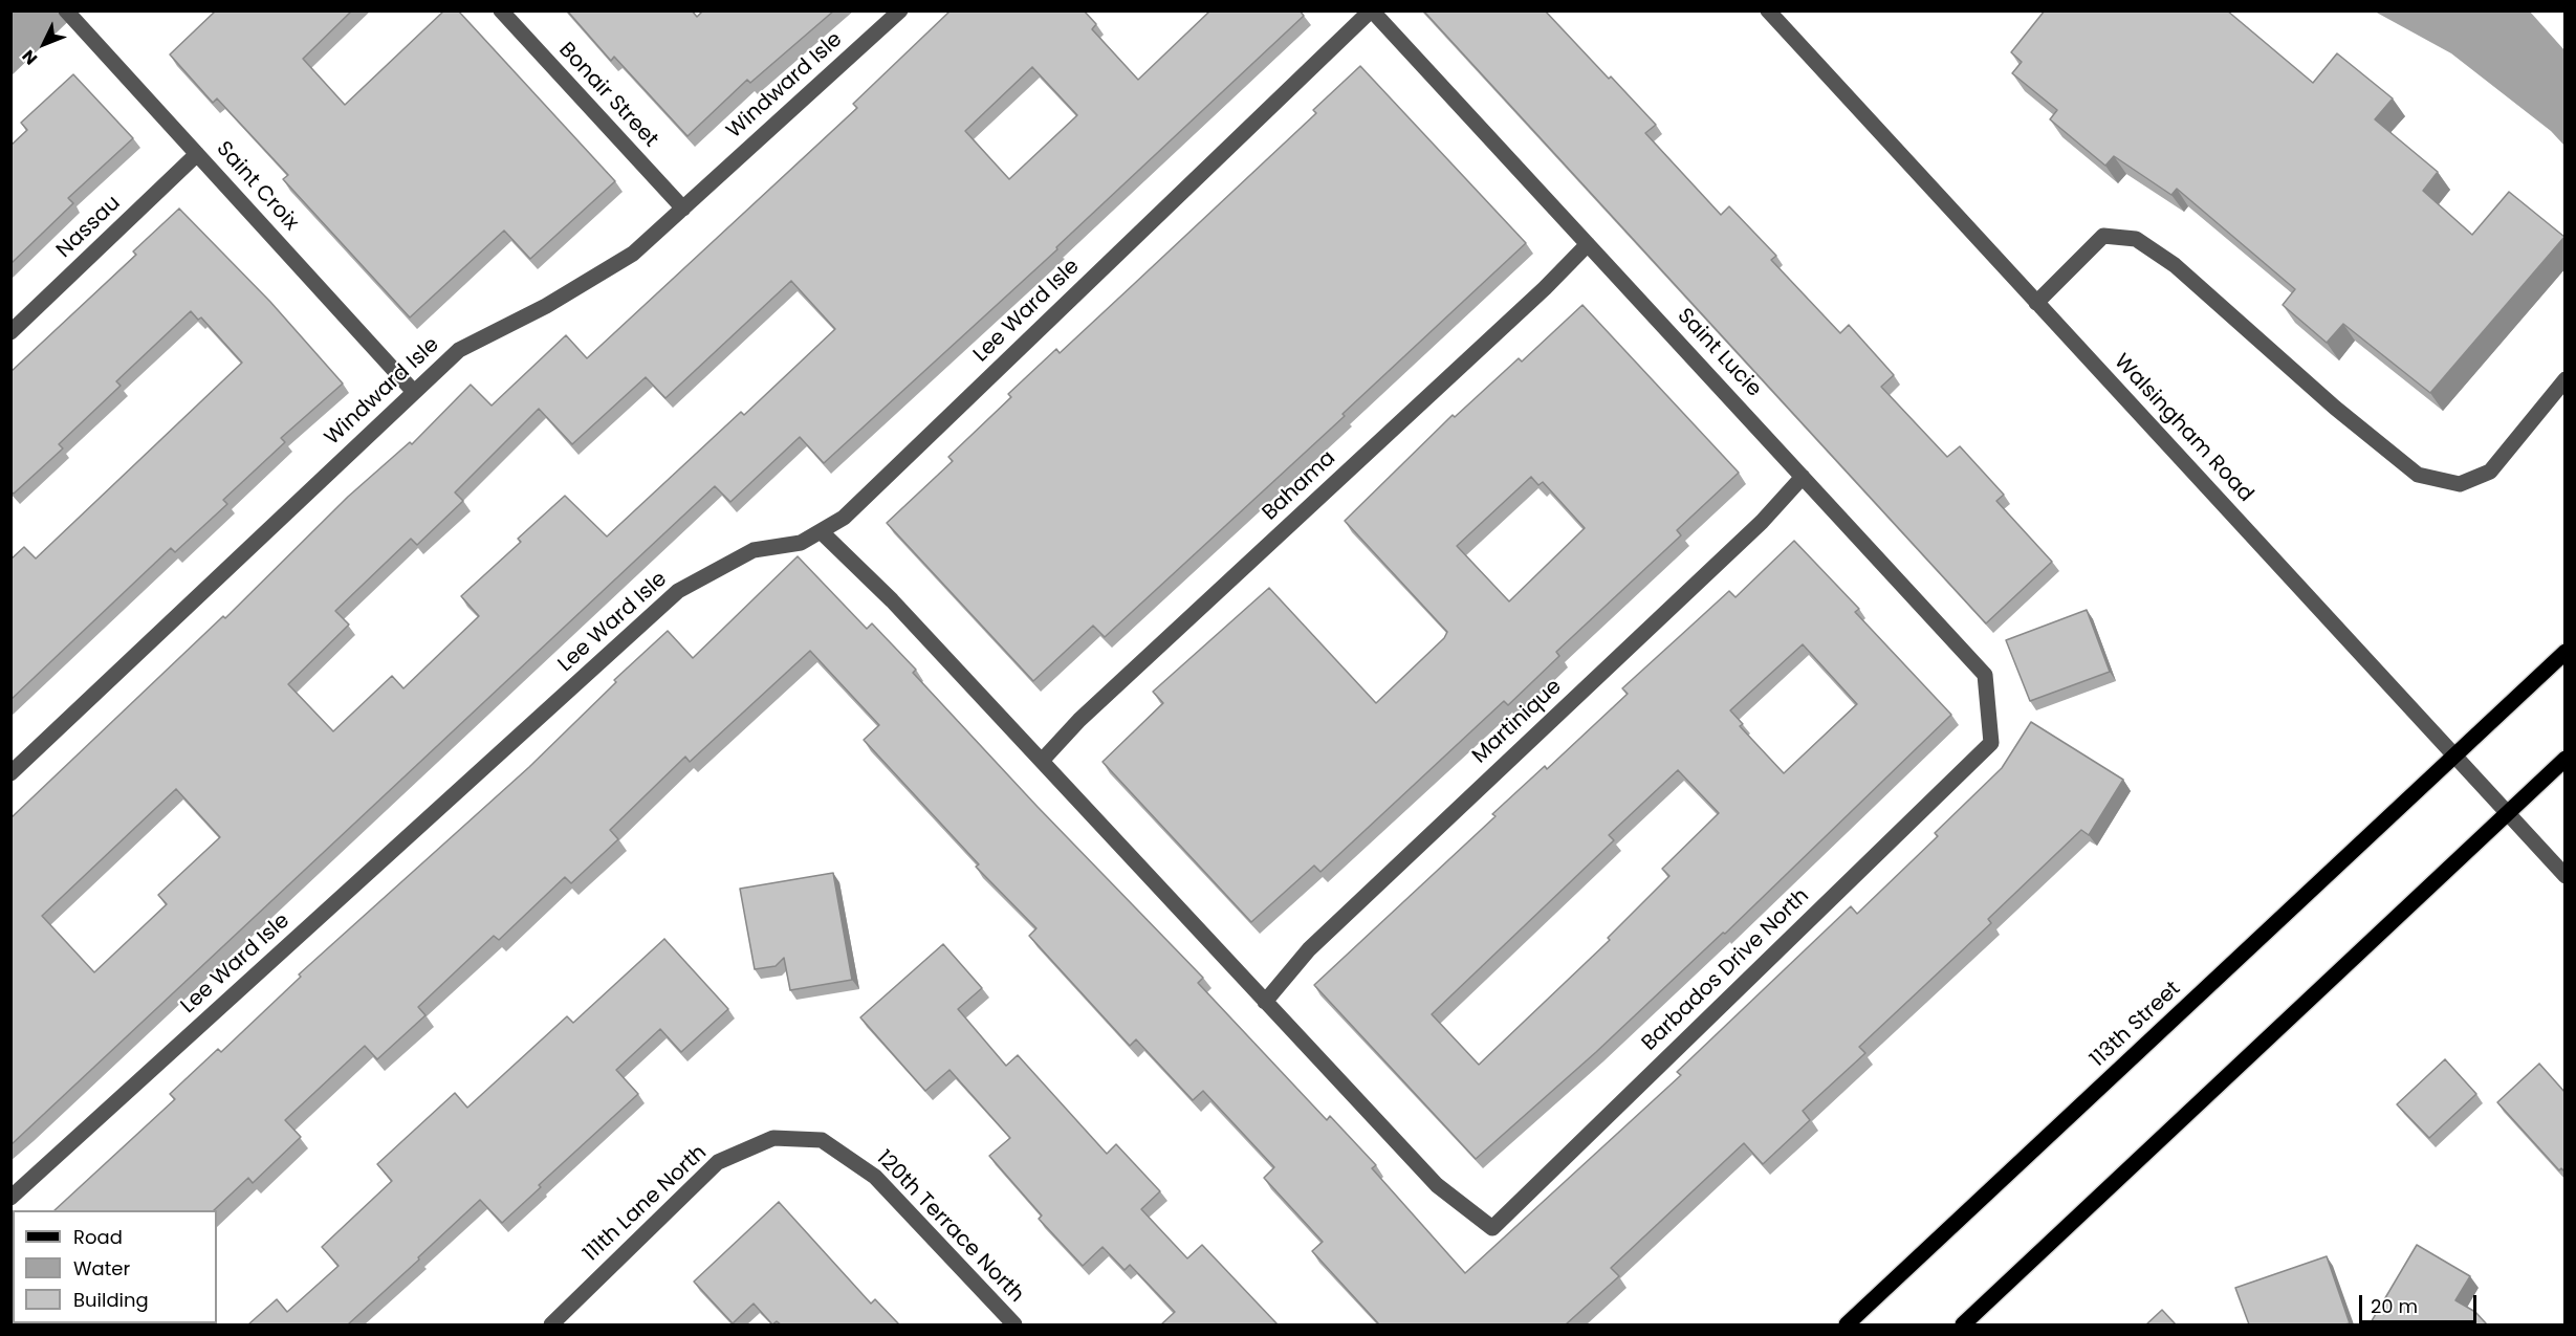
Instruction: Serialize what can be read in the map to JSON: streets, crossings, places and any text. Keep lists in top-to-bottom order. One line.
{"streets":{"main road":["113th Street"],"street":["Windward Isle","Bonair Street","Saint Croix","Nassau","Lee Ward Isle","Saint Lucie","Walsingham Road","Bahama","Martinique","Barbados Drive North","111th Lane North","120th Terrace North"]},"crossings":[["Windward Isle","Bonair Street"],["Windward Isle","Saint Croix"],["Saint Croix","Nassau"],["Lee Ward Isle","Saint Lucie"],["Saint Lucie","Bahama"],["Saint Lucie","Martinique"],["Saint Lucie","Barbados Drive North"],["Walsingham Road","113th Street"],["Martinique","Barbados Drive North"],["111th Lane North","120th Terrace North"]],"legend":["Road","Water","Building"],"scale_bar":"20 m","north":"bottom left"}
